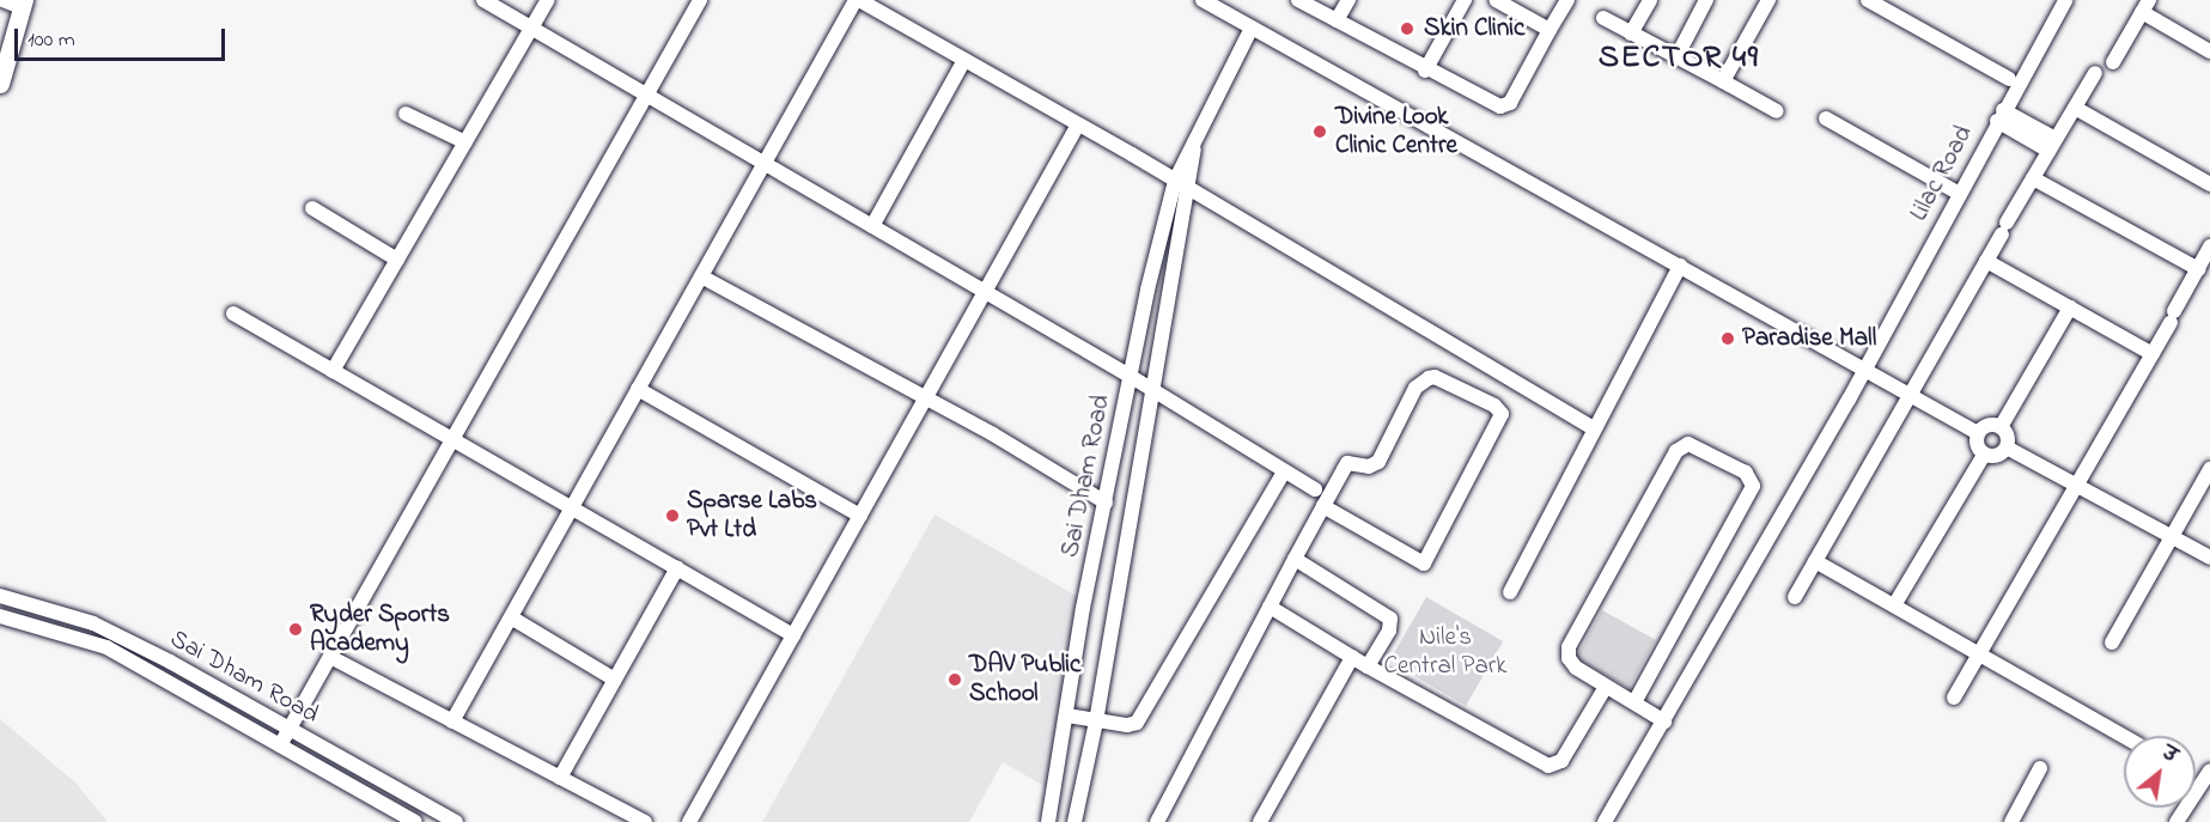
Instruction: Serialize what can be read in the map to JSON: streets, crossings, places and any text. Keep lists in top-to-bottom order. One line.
{"streets":{"street":["Lilac Road","Sai Dham Road"]},"districts":["SECTOR 49"],"parks":["Nile's Central Park"],"places":["Skin Clinic","Divine Look Clinic Centre","Paradise Mall","Sparse Labs Pvt Ltd","Ryder Sports Academy","DAV Public School"],"scale_bar":"100 m","north":"top right"}
